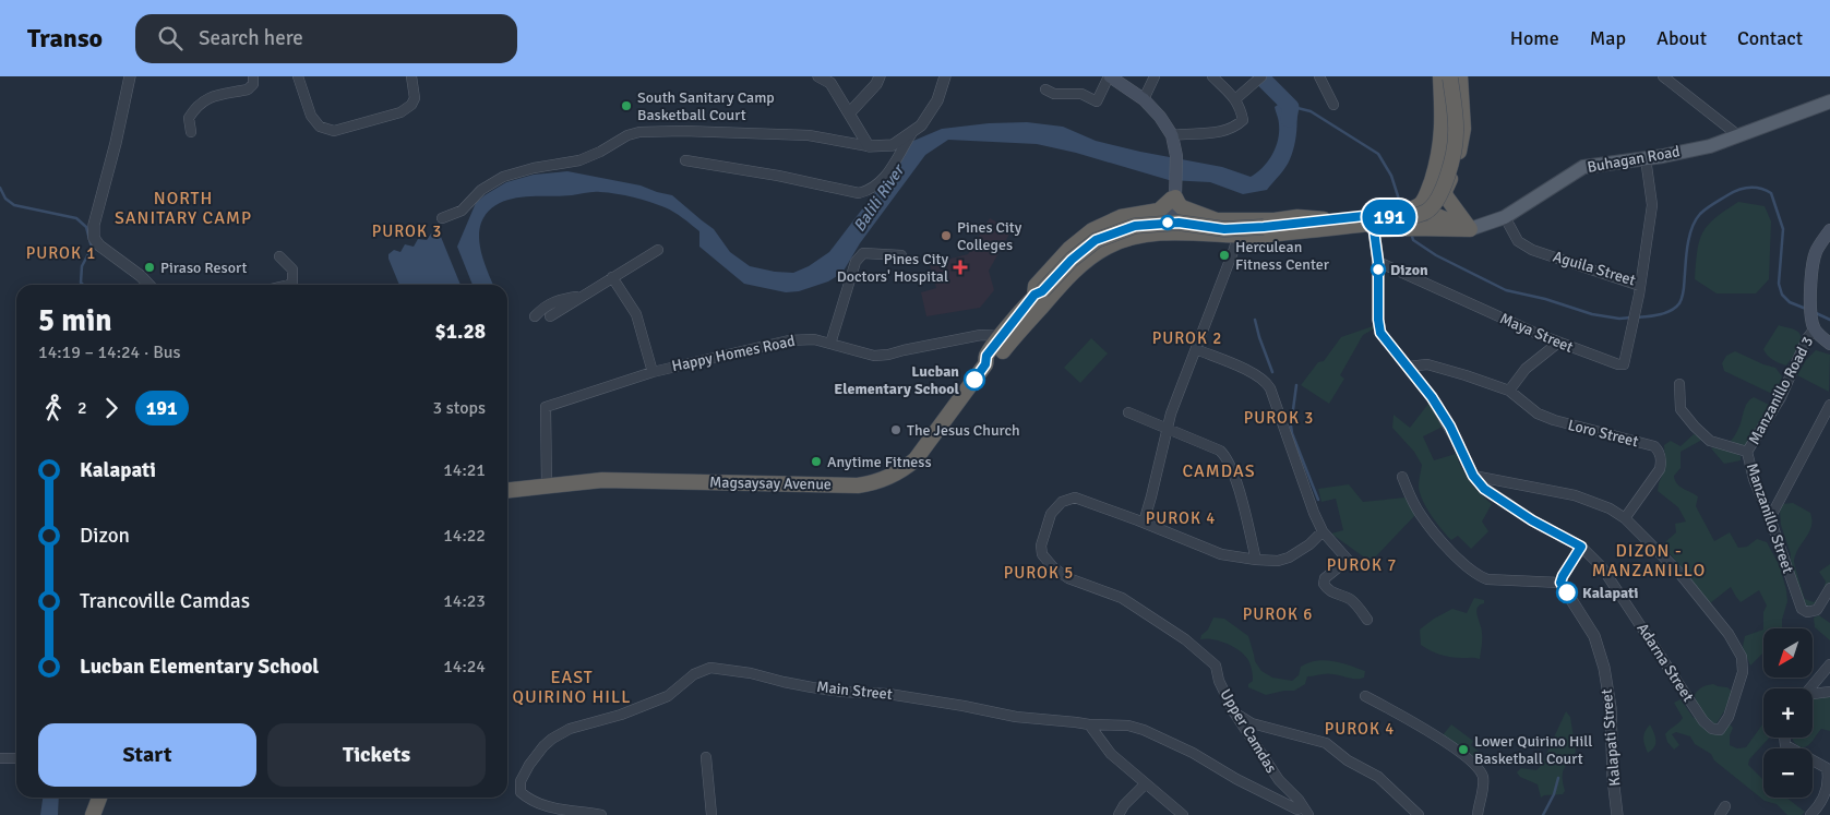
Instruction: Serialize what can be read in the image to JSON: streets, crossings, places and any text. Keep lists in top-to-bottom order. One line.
{"streets":{"highway":["Magsaysay Avenue"],"main road":["Buhagan Road"],"street":["Aguila Street","Maya Street","Happy Homes Road","Manzanillo Road 3","Loro Street","Manzanillo Street","Adarna Street","Main Street","Upper Camdas","Kalapati Street"]},"crossings":[["Buhagan Road","Aguila Street"],["Aguila Street","Maya Street"],["Maya Street","Adarna Street"],["Happy Homes Road","Magsaysay Avenue"],["Manzanillo Road 3","Manzanillo Street"],["Loro Street","Adarna Street"],["Main Street","Upper Camdas"]],"districts":["NORTH SANITARY CAMP","PUROK 3","PUROK 1","PUROK 2","PUROK 3","CAMDAS","PUROK 4","DIZON - MANZANILLO","PUROK 7","PUROK 5","PUROK 6","EAST QUIRINO HILL","PUROK 4"],"water":["Balili River"],"places":{"other":["South Sanitary Camp Basketball Court","Pines City Colleges","Herculean Fitness Center","Piraso Resort","Dizon","Lucban Elementary School","The Jesus Church","Anytime Fitness","Kalapati","Lower Quirino Hill Basketball Court"],"health":["Pines City Doctors' Hospital"]},"lines":["bus line 191"],"north":"bottom left","page":{"header":"Transo","search":"Search here","nav":["Home","Map","About","Contact"],"on_map":"191","heading":["5 min","14:19 – 14:24 · Bus","$1.28"],"legs":["2","191","3 stops"],"list":[{"name":"Kalapati","value":"14:21"},{"name":"Dizon","value":"14:22"},{"name":"Trancoville Camdas","value":"14:23"},{"name":"Lucban Elementary School","value":"14:24"}],"map_buttons":["+","−"],"buttons":["Start","Tickets"]}}
